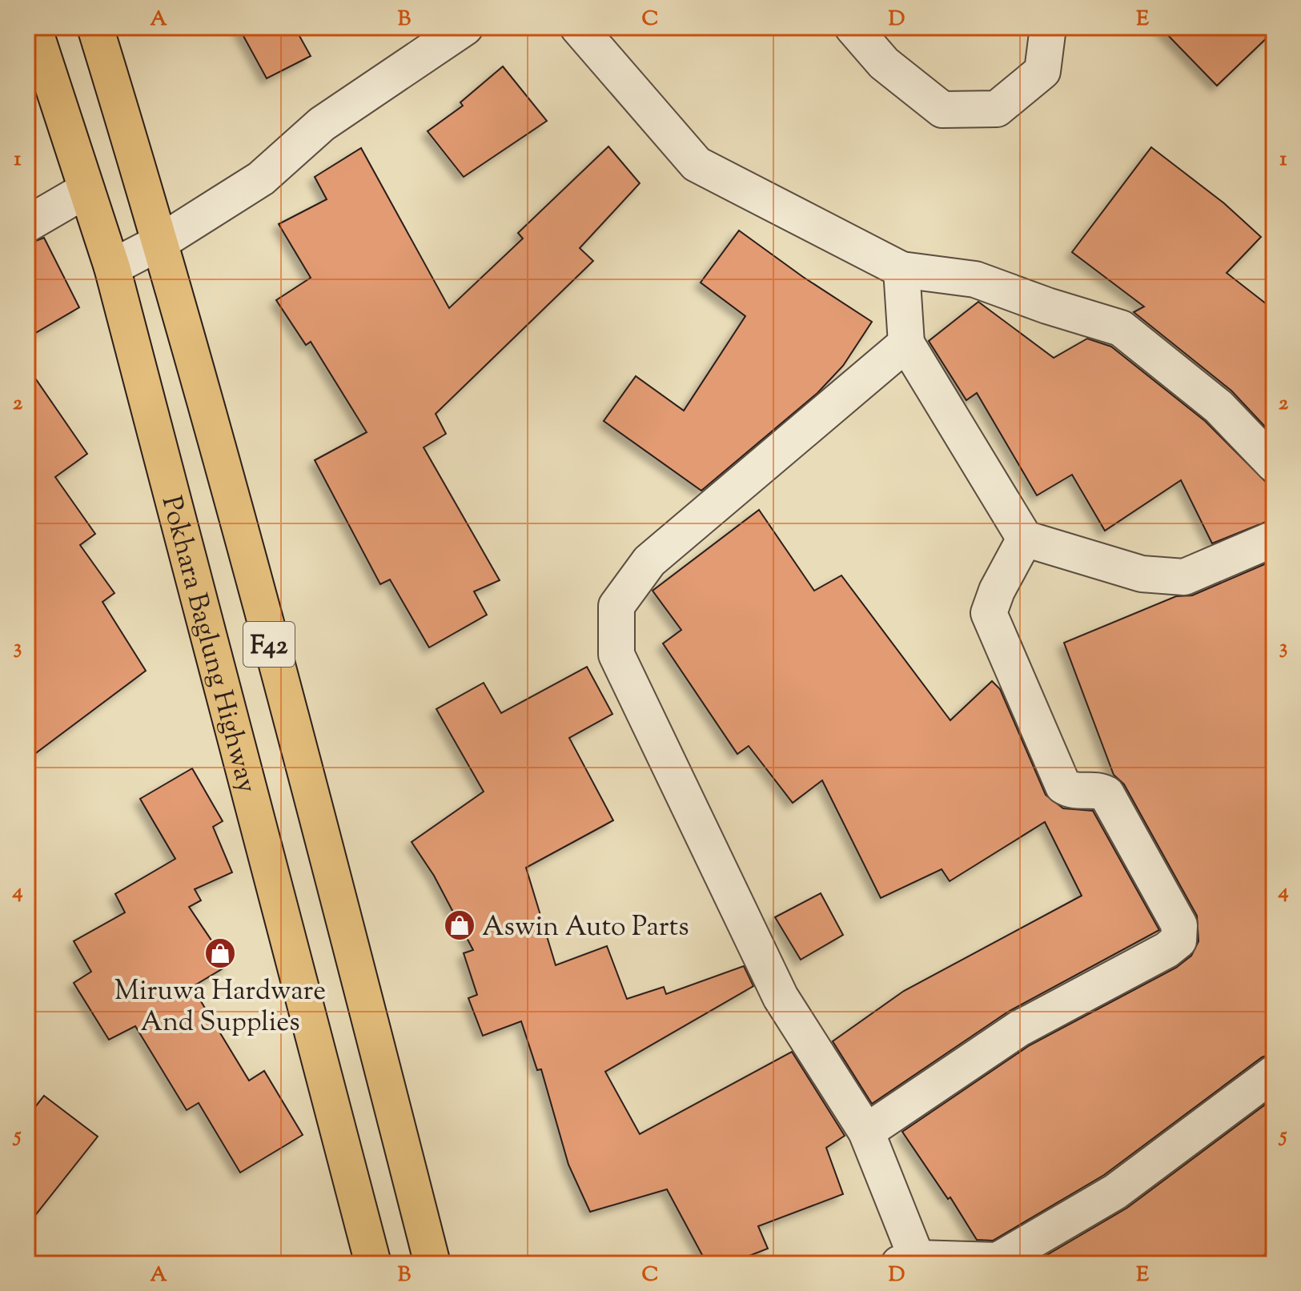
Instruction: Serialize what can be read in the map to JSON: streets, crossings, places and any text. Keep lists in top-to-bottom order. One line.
{"streets":{"highway":["Pokhara Baglung Highway","F42"]},"places":{"shop":["Aswin Auto Parts","Miruwa Hardware And Supplies"]},"grid":{"columns":["A","B","C","D","E"],"rows":["1","2","3","4","5"]}}
